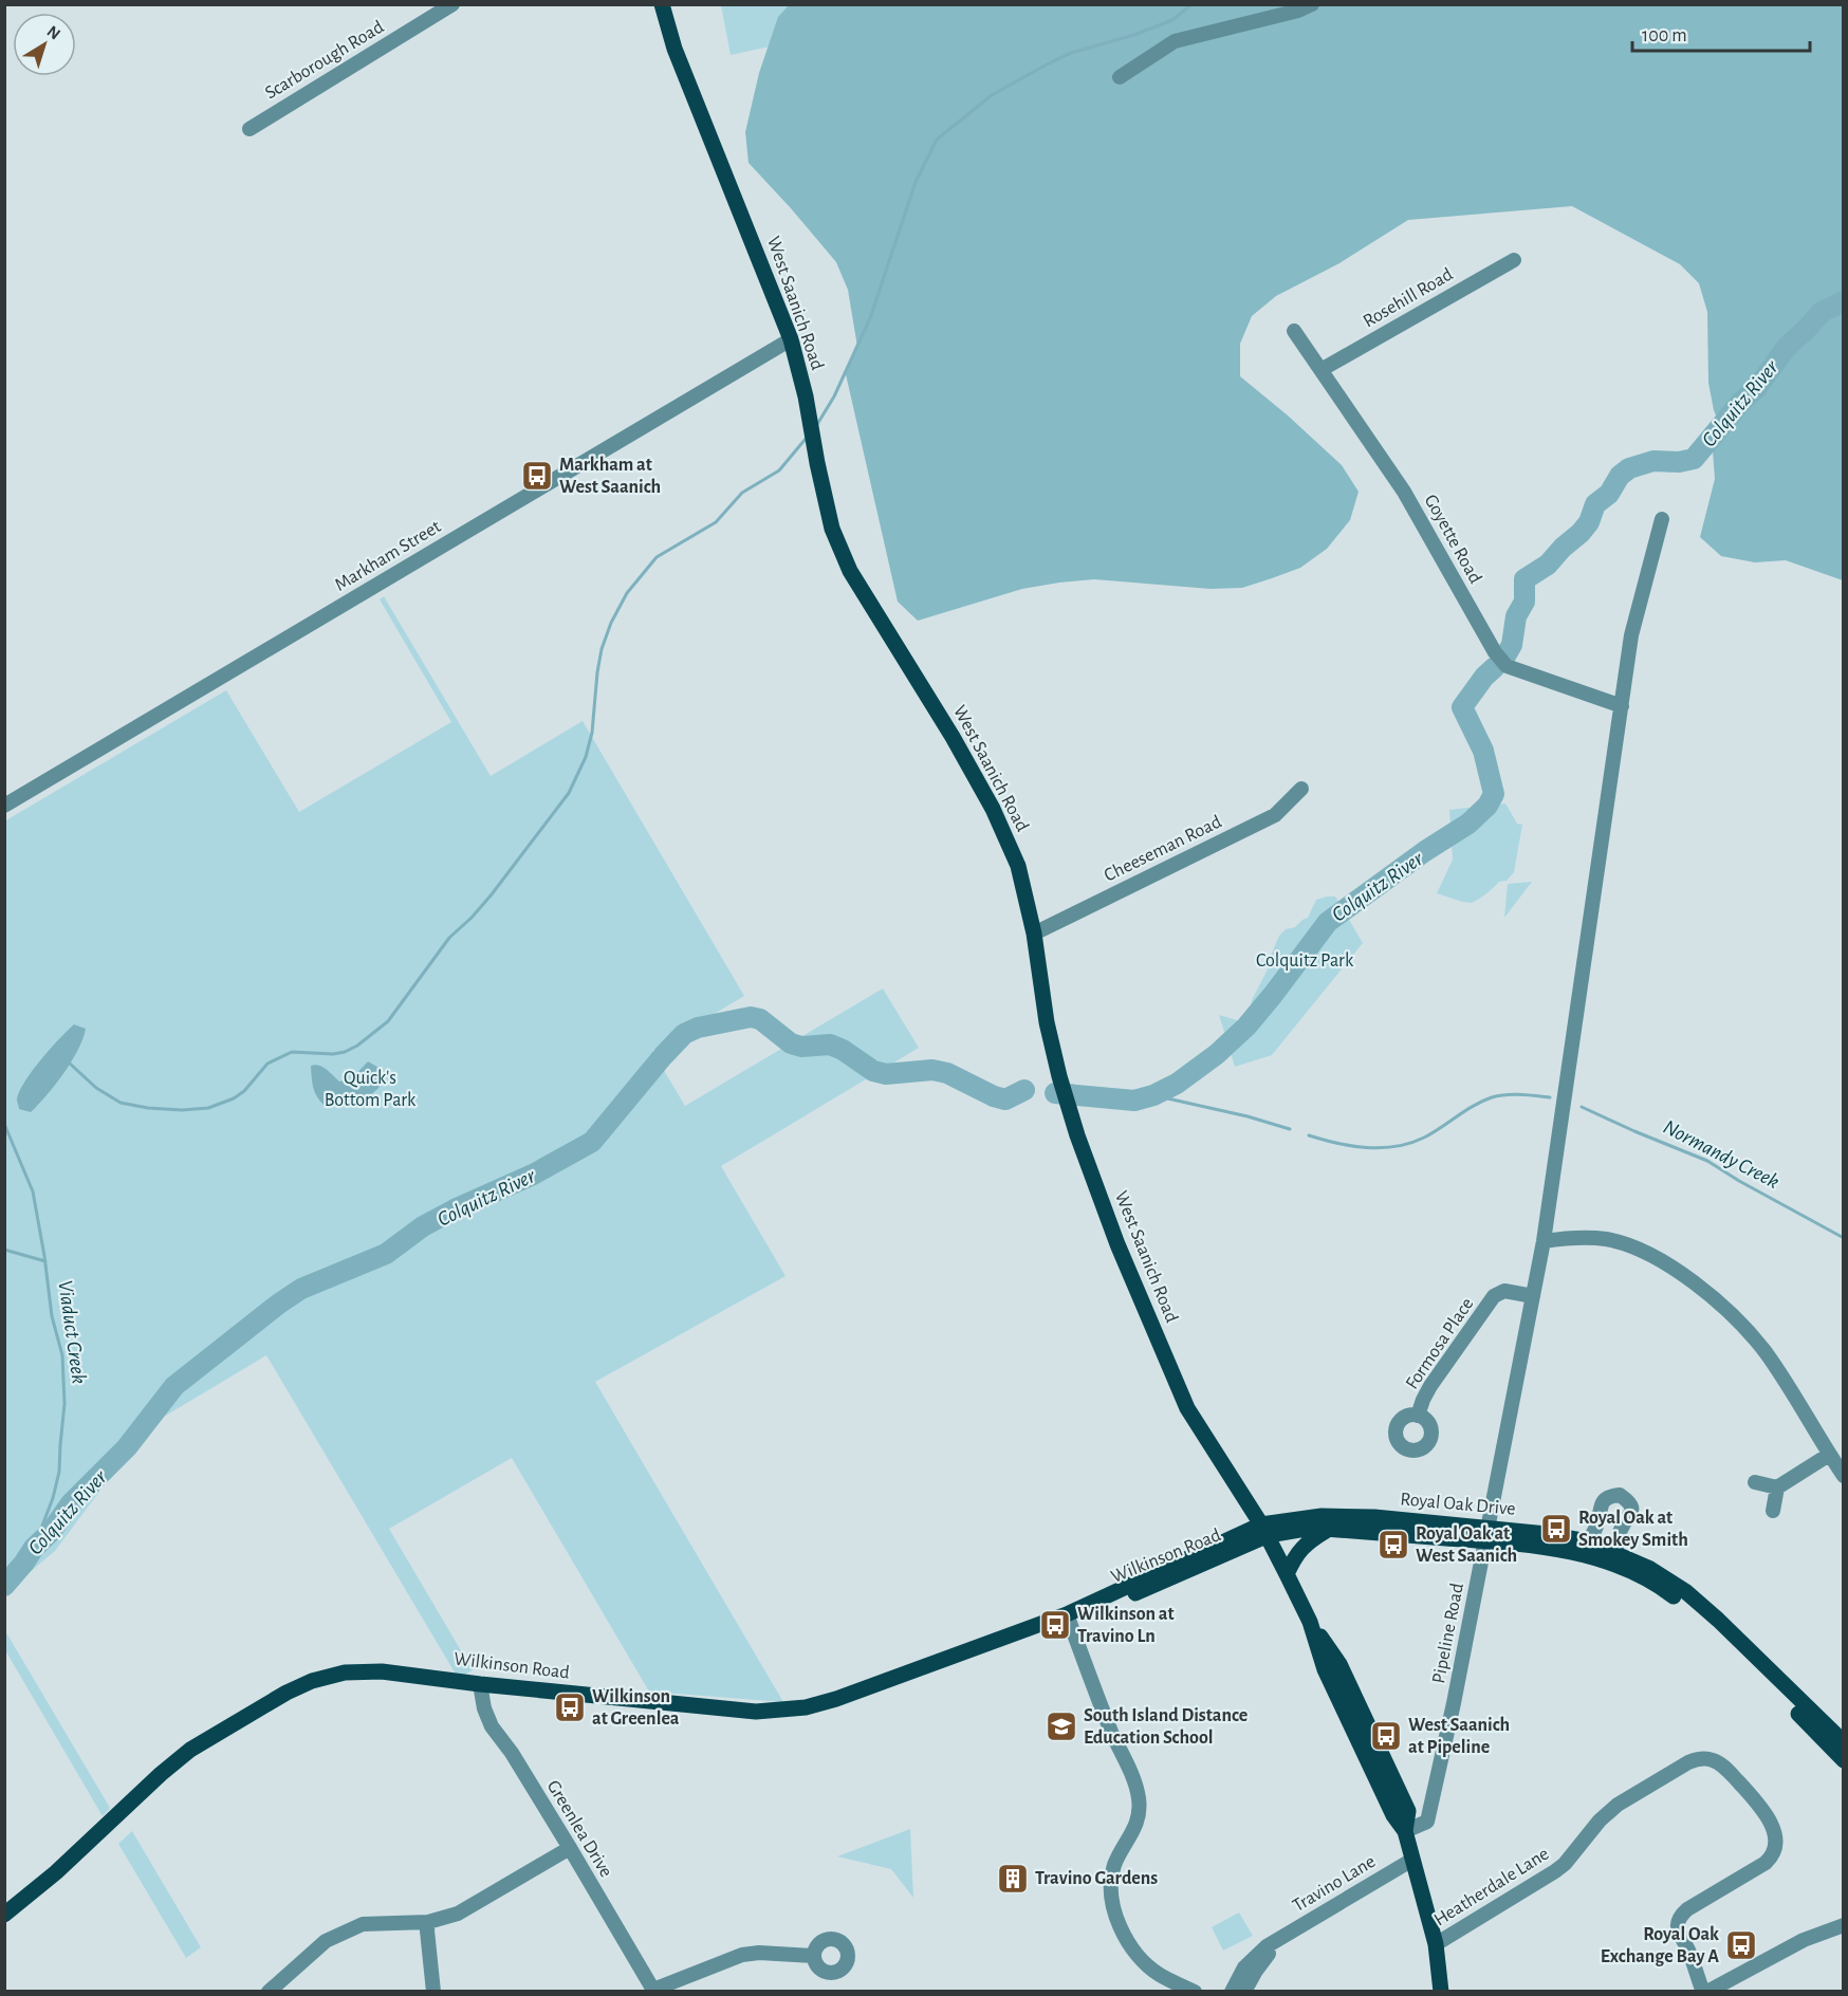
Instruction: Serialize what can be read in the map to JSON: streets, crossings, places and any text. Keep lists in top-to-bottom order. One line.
{"streets":{"main road":["West Saanich Road","Royal Oak Drive","Wilkinson Road"],"street":["Scarborough Road","Rosehill Road","Goyette Road","Markham Street","Cheeseman Road","Formosa Place","Pipeline Road","Greenlea Drive","Travino Lane","Heatherdale Lane"]},"crossings":[["Rosehill Road","Goyette Road"],["West Saanich Road","Markham Street"],["West Saanich Road","Cheeseman Road"],["West Saanich Road","Royal Oak Drive"],["West Saanich Road","Wilkinson Road"],["West Saanich Road","Pipeline Road"],["West Saanich Road","Travino Lane"],["West Saanich Road","Heatherdale Lane"],["Royal Oak Drive","Wilkinson Road"],["Royal Oak Drive","Pipeline Road"],["Wilkinson Road","Greenlea Drive"]],"water":["Colquitz River","Normandy Creek","Viaduct Creek"],"parks":["Colquitz Park","Quick's Bottom Park"],"places":{"bus stop":["Markham at West Saanich","Royal Oak at Smokey Smith","Royal Oak at West Saanich","Wilkinson at Travino Ln","Wilkinson at Greenlea","West Saanich at Pipeline","Royal Oak Exchange Bay A"],"school or university":["South Island Distance Education School"],"building":["Travino Gardens"]},"scale_bar":"100 m","north":"top right"}
